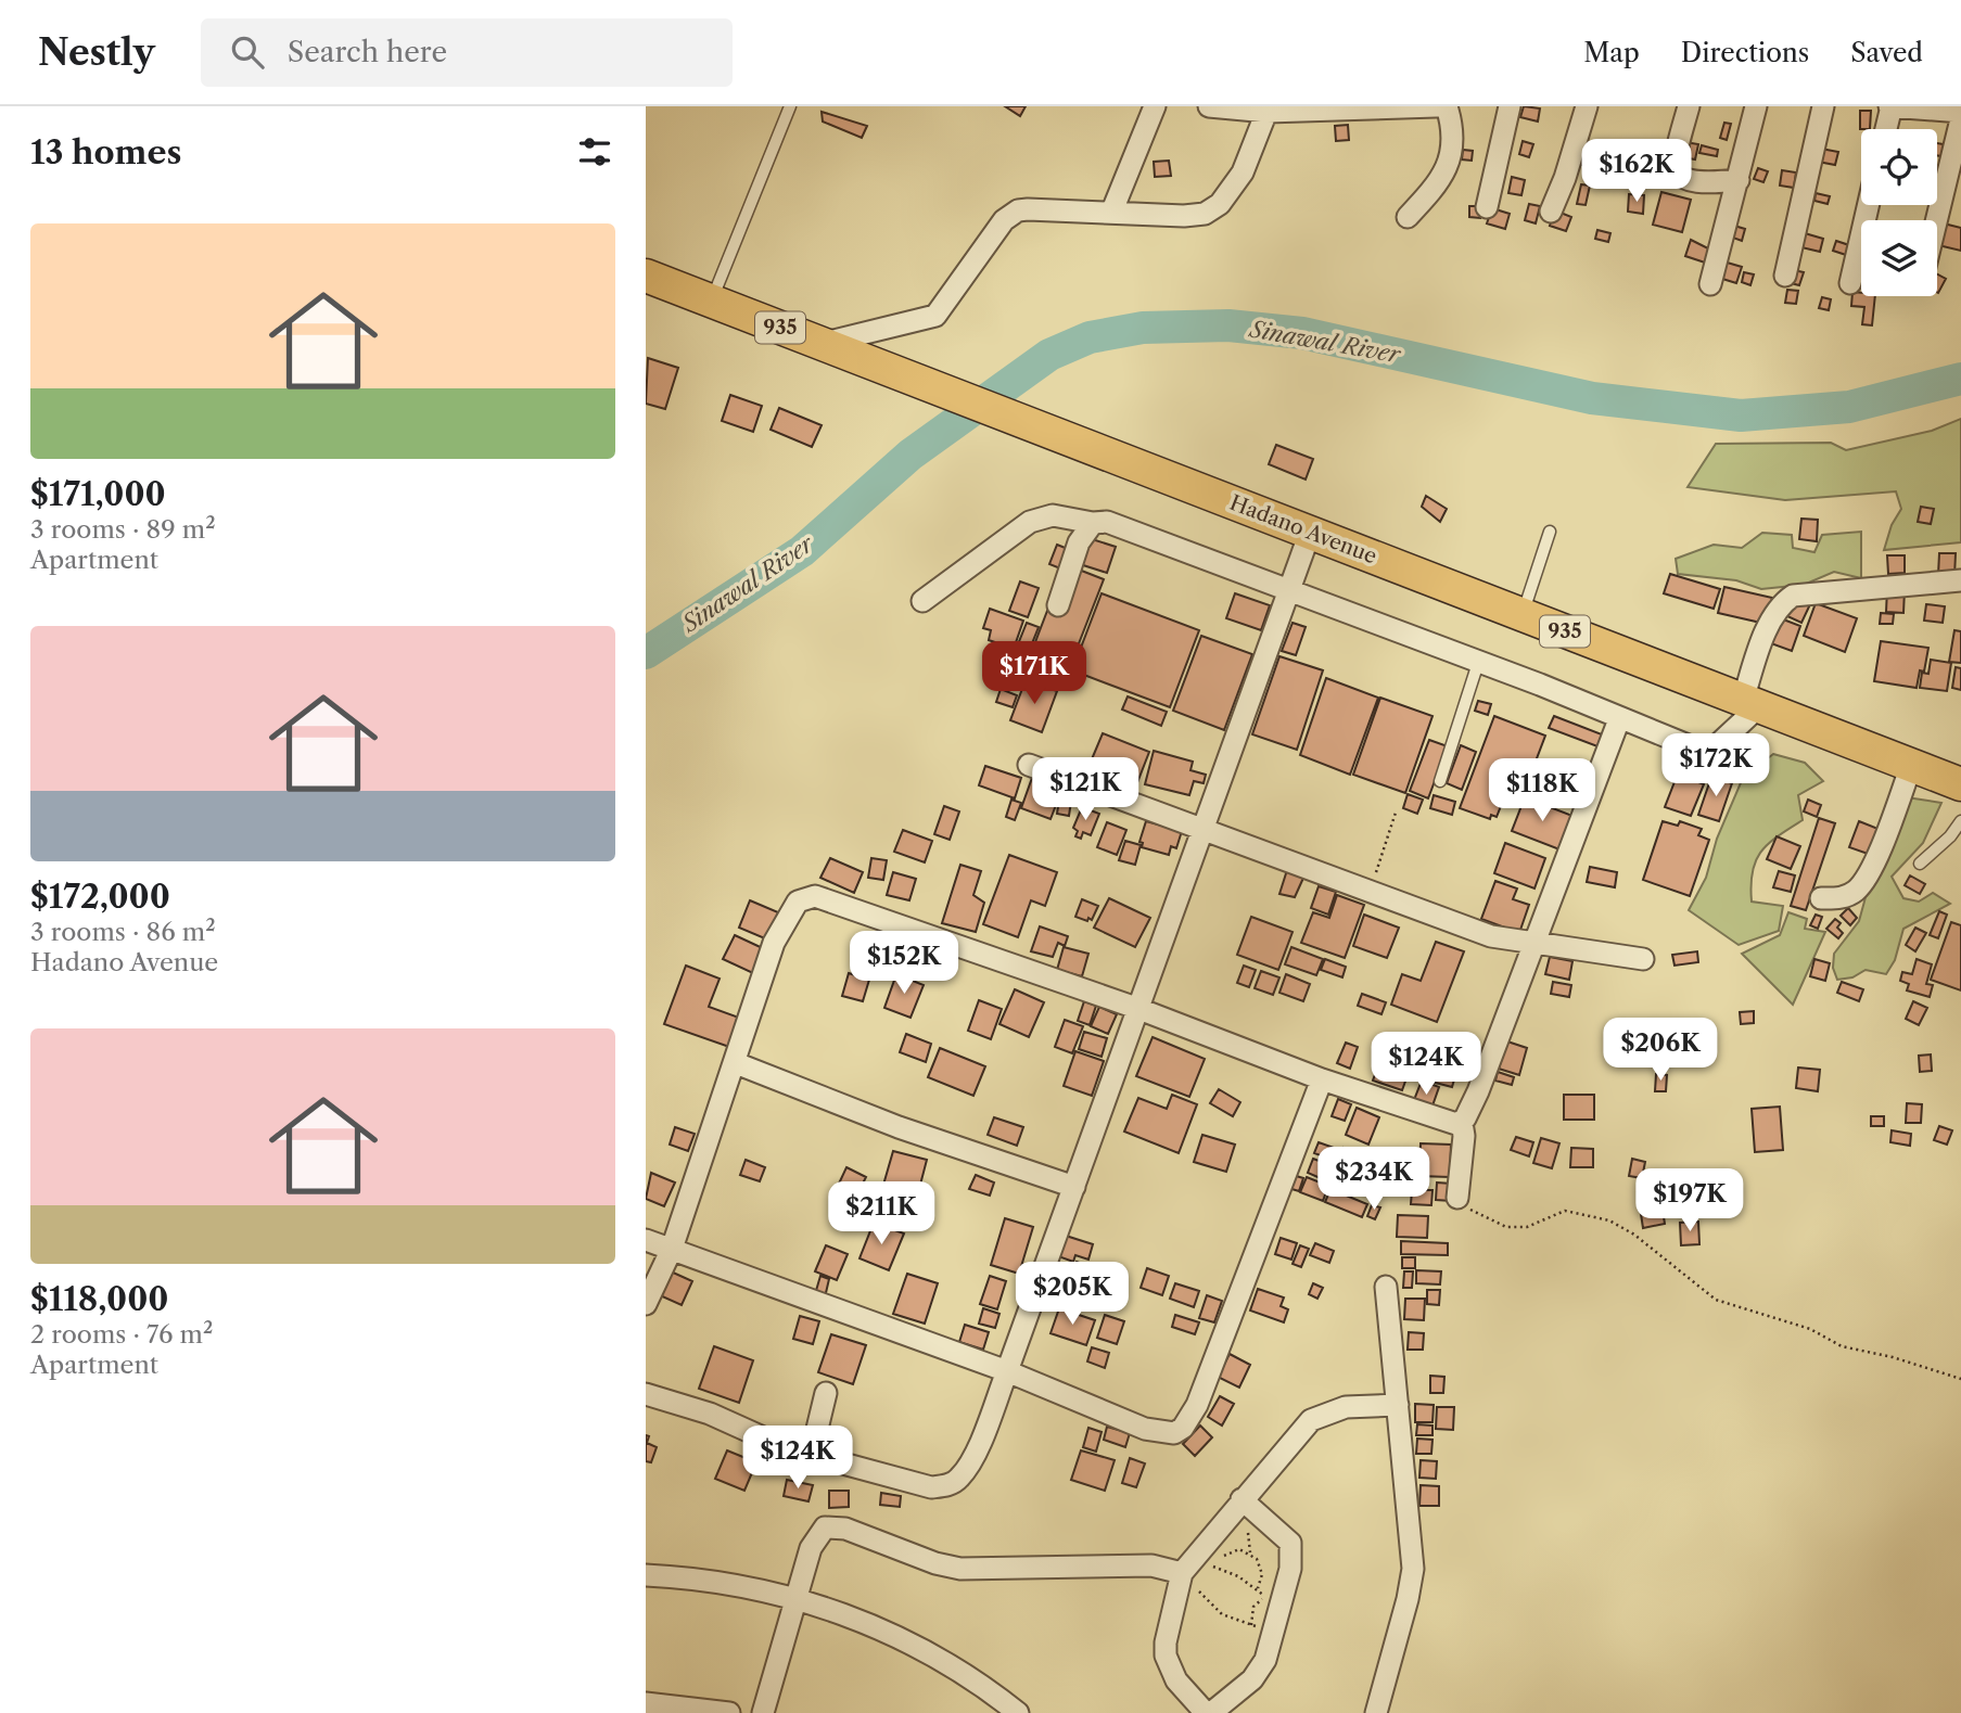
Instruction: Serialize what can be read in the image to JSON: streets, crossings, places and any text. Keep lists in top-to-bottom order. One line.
{"streets":{"main road":["935","Hadano Avenue"]},"water":["Sinawal River"],"page":{"header":"Nestly","search":"Search here","nav":["Map","Directions","Saved"],"heading":"13 homes","price":["$162K","$171K","$172K","$121K","$118K","$152K","$206K","$124K","$234K","$197K","$211K","$205K","$124K"],"list":[{"name":"$171,000","note":"3 rooms · 89 m² · Apartment"},{"name":"$172,000","note":"3 rooms · 86 m² · Hadano Avenue"},{"name":"$118,000","note":"2 rooms · 76 m² · Apartment"}]}}
